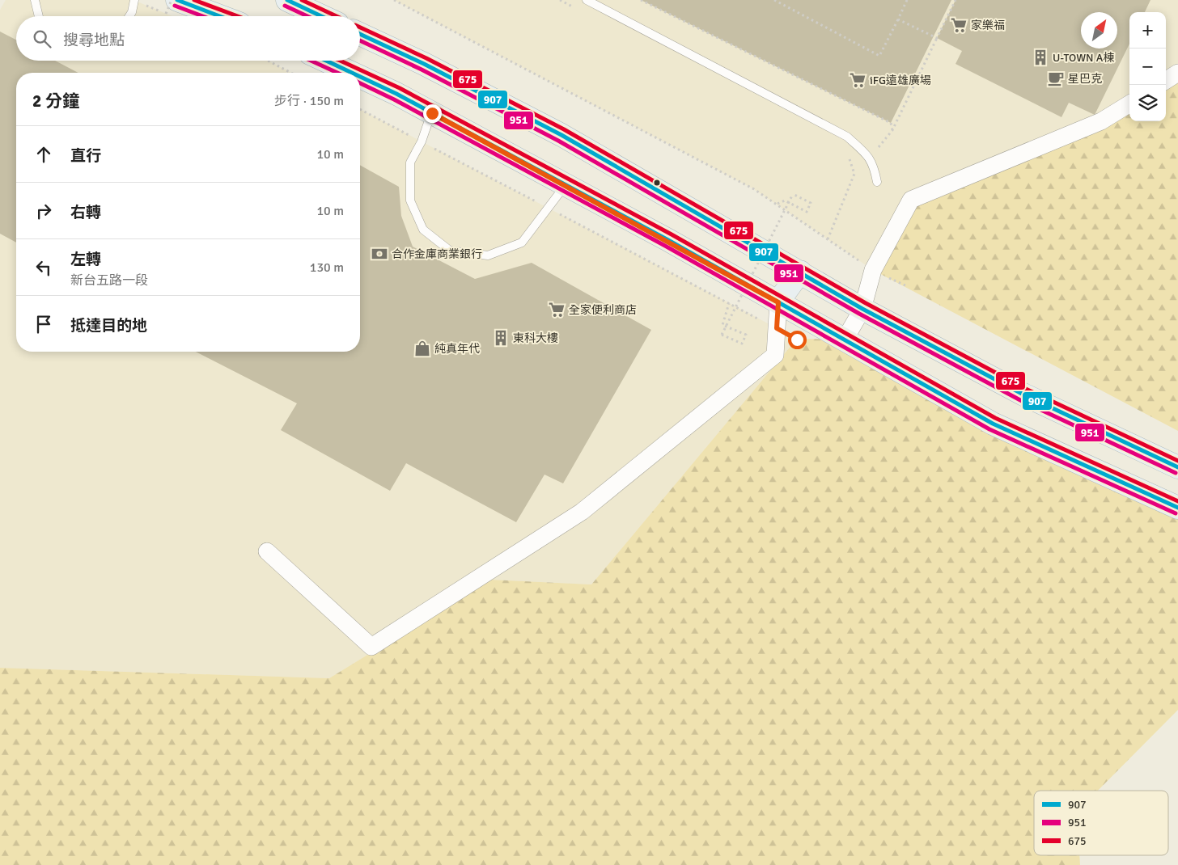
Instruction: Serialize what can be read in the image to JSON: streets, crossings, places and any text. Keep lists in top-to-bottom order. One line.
{"places":{"supermarket":["家樂福","iFG遠雄廣場","全家便利商店"],"building":["U-TOWN A棟","東科大樓"],"cafe":["星巴克"],"bank":["合作金庫商業銀行"],"shop":["純真年代"]},"lines":["transit line 907","transit line 675","transit line 951"],"legend":["907","951","675"],"north":"top right","page":{"map_buttons":["+","−"],"search":"搜尋地點","heading":["2 分鐘","步行 · 150 m"],"list":[["直行","10 m"],["右轉","10 m"],["左轉","新台五路一段","130 m"],"抵達目的地"]}}
